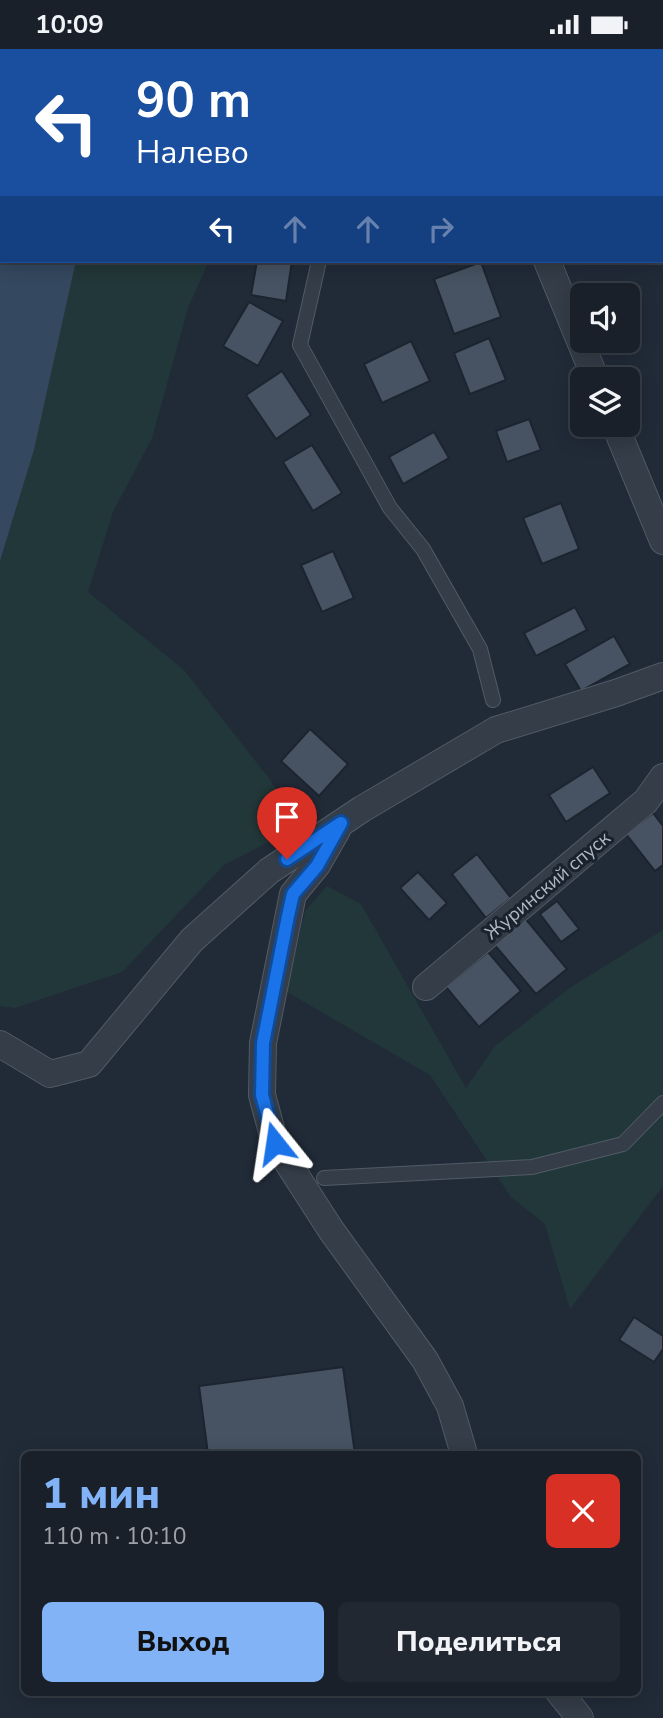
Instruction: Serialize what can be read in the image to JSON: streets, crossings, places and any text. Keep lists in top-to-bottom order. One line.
{"streets":{"street":["Журинский спуск"]},"page":{"status":"10:09","turn":["90 m","Налево"],"heading":["1 мин","110 m · 10:10"],"buttons":["Выход","Поделиться"]}}
